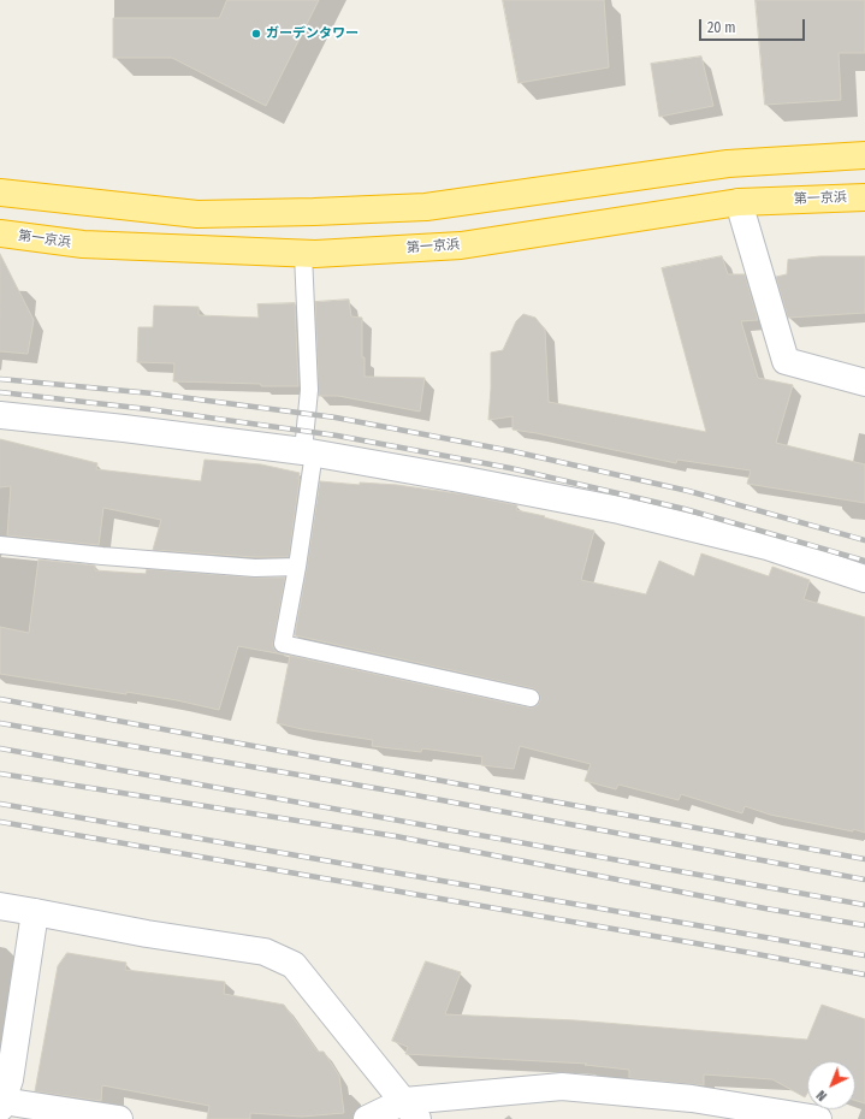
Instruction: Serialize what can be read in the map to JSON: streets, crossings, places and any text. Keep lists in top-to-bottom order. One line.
{"streets":{"highway":["第一京浜"]},"places":["ガーデンタワー"],"scale_bar":"20 m","north":"bottom left"}
